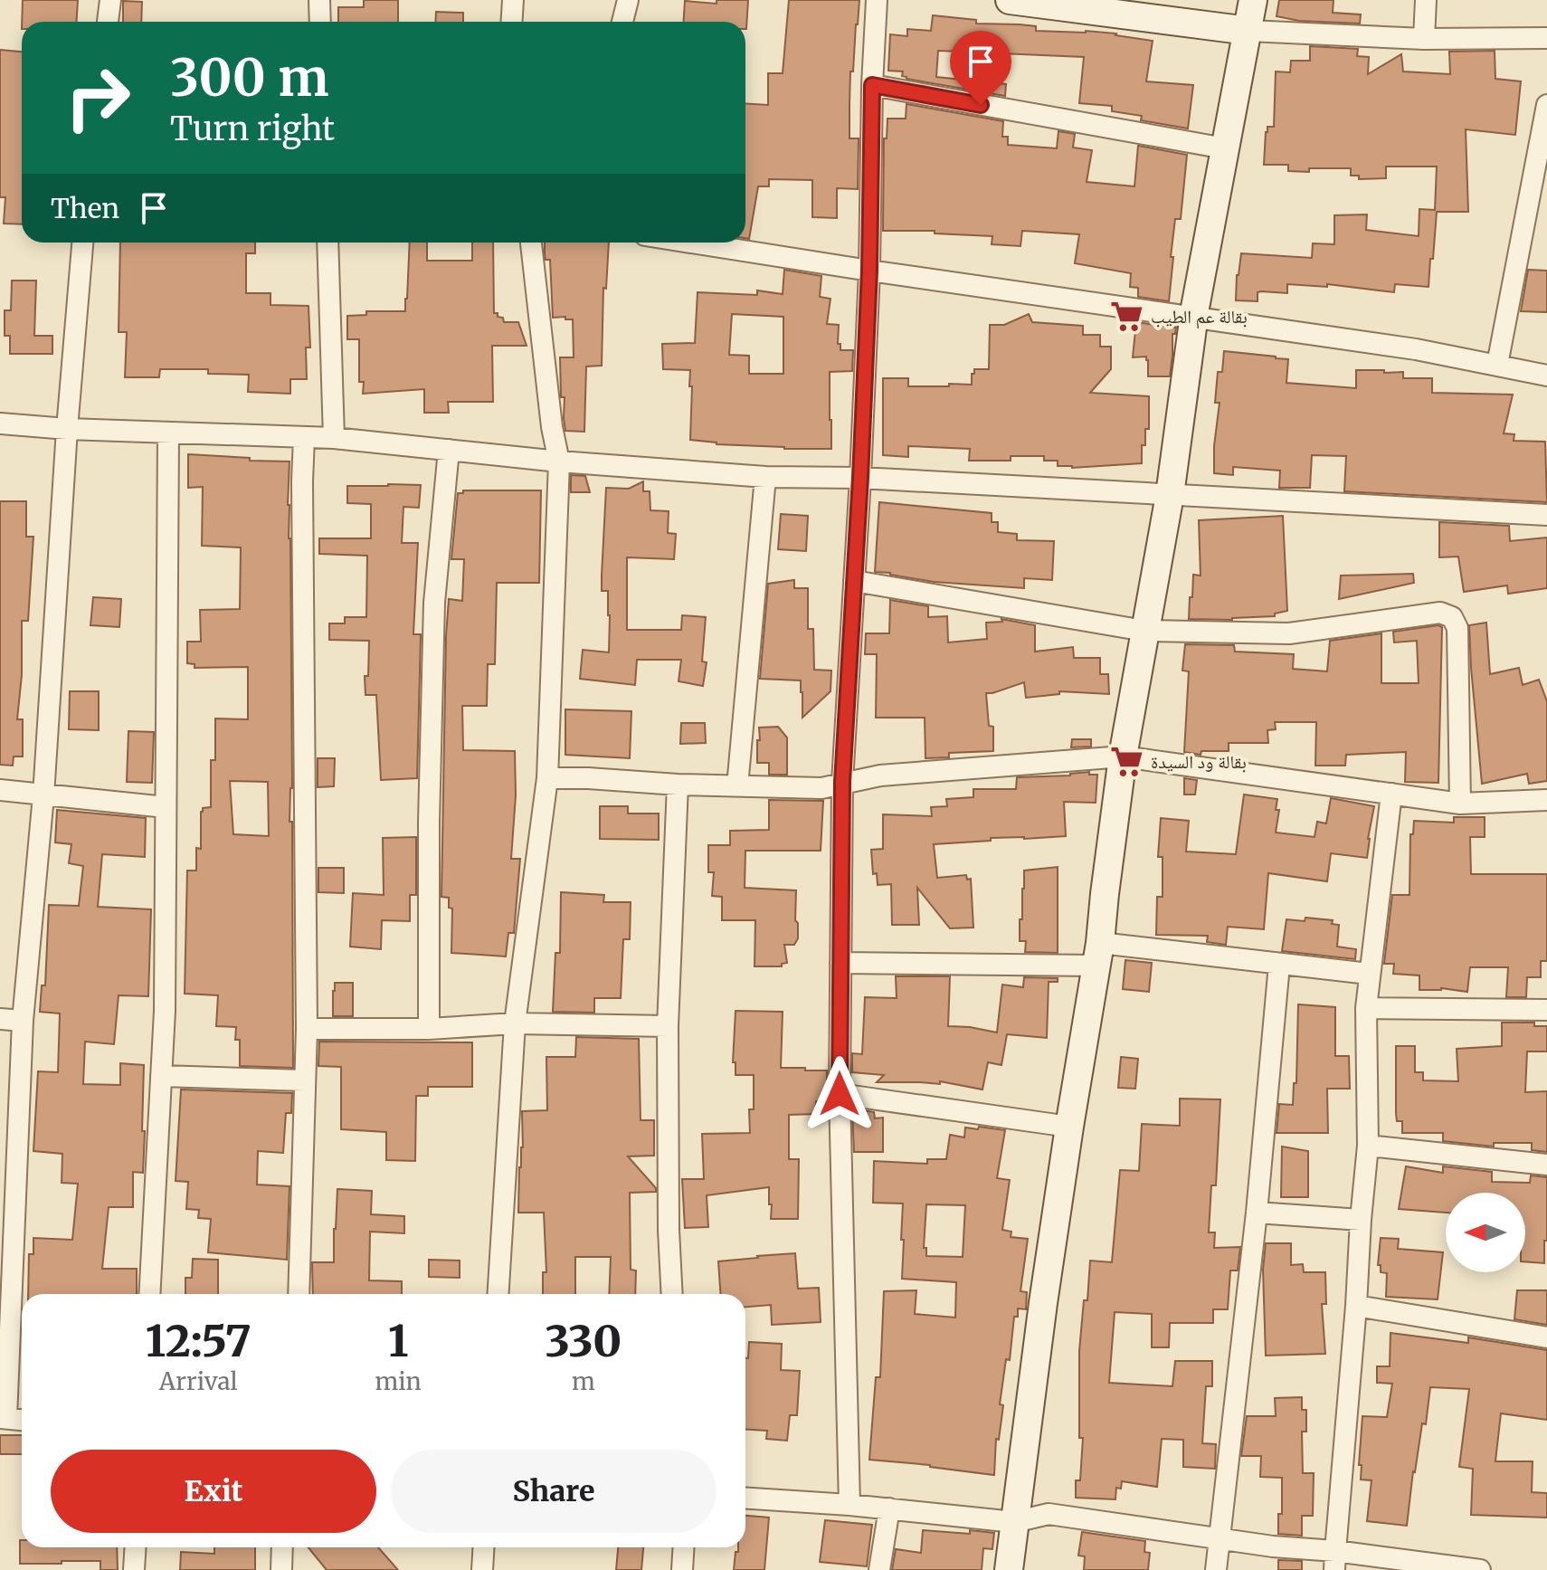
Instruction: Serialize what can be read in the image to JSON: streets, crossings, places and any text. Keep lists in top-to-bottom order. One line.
{"places":{"supermarket":["بقالة عم الطيب","بقالة ود السيدة"]},"north":"left","page":{"turn":["300 m","Turn right"],"then":"Then","eta":["12:57","Arrival","1","min","330","m"],"buttons":["Exit","Share"]}}
